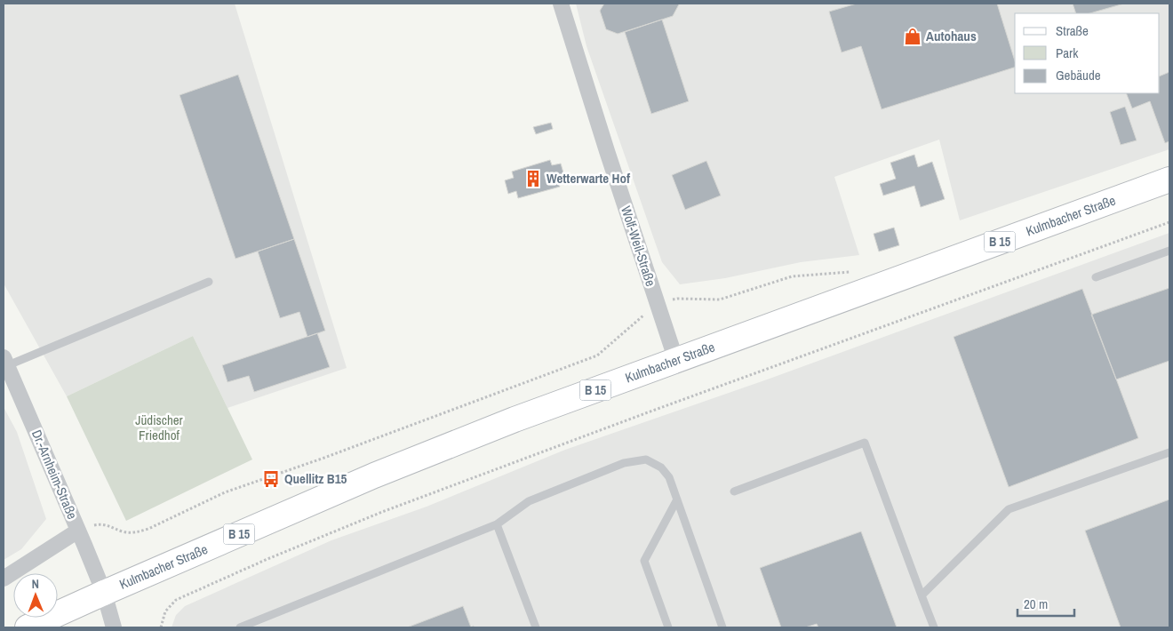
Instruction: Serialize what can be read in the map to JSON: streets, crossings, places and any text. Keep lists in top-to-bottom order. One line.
{"streets":{"main road":["Kulmbacher Straße","B 15"],"street":["Wolf-Weil-Straße","Dr.-Arnheim-Straße"]},"crossings":[["Kulmbacher Straße","B 15"],["Kulmbacher Straße","Wolf-Weil-Straße"],["Kulmbacher Straße","Dr.-Arnheim-Straße"],["B 15","Dr.-Arnheim-Straße"]],"parks":["Jüdischer Friedhof"],"places":{"shop":["Autohaus"],"building":["Wetterwarte Hof"],"bus stop":["Quellitz B15"]},"legend":["Straße","Park","Gebäude"],"scale_bar":"20 m","north":"top"}
